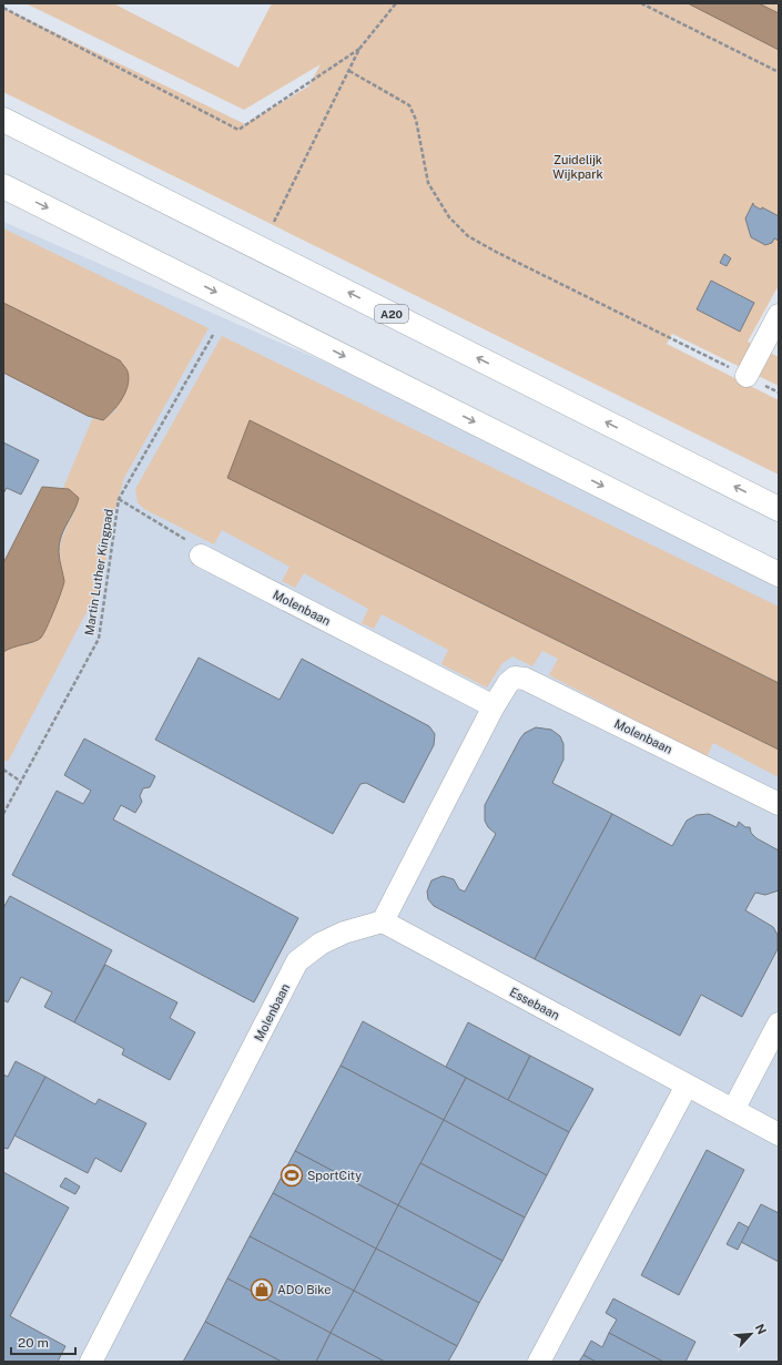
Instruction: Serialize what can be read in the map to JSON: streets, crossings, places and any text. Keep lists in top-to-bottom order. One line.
{"streets":{"highway":["A20"],"street":["Molenbaan","Essebaan"],"path":["Martin Luther Kingpad"]},"crossings":[["Molenbaan","Essebaan"]],"parks":["Zuidelijk Wijkpark"],"places":{"sports":["SportCity"],"shop":["ADO Bike"]},"scale_bar":"20 m","north":"top right"}
